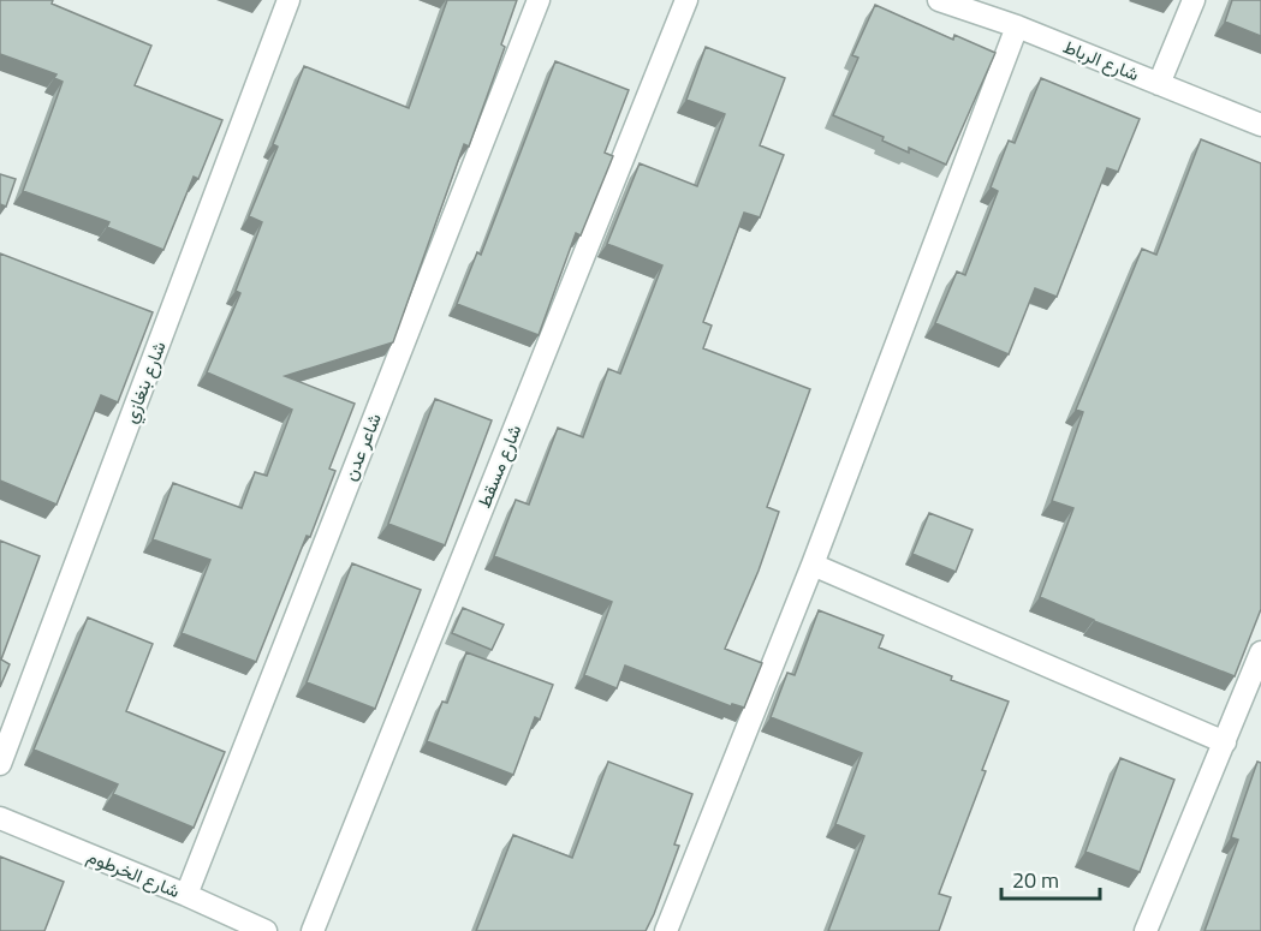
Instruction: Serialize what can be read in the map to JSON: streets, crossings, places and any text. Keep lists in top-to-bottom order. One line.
{"streets":{"street":["شارع الرباط","شارع بنغازي","شاعر عدن","شارع مسقط","شارع الخرطوم"]},"crossings":[["شاعر عدن","شارع الخرطوم"]],"scale_bar":"20 m"}
